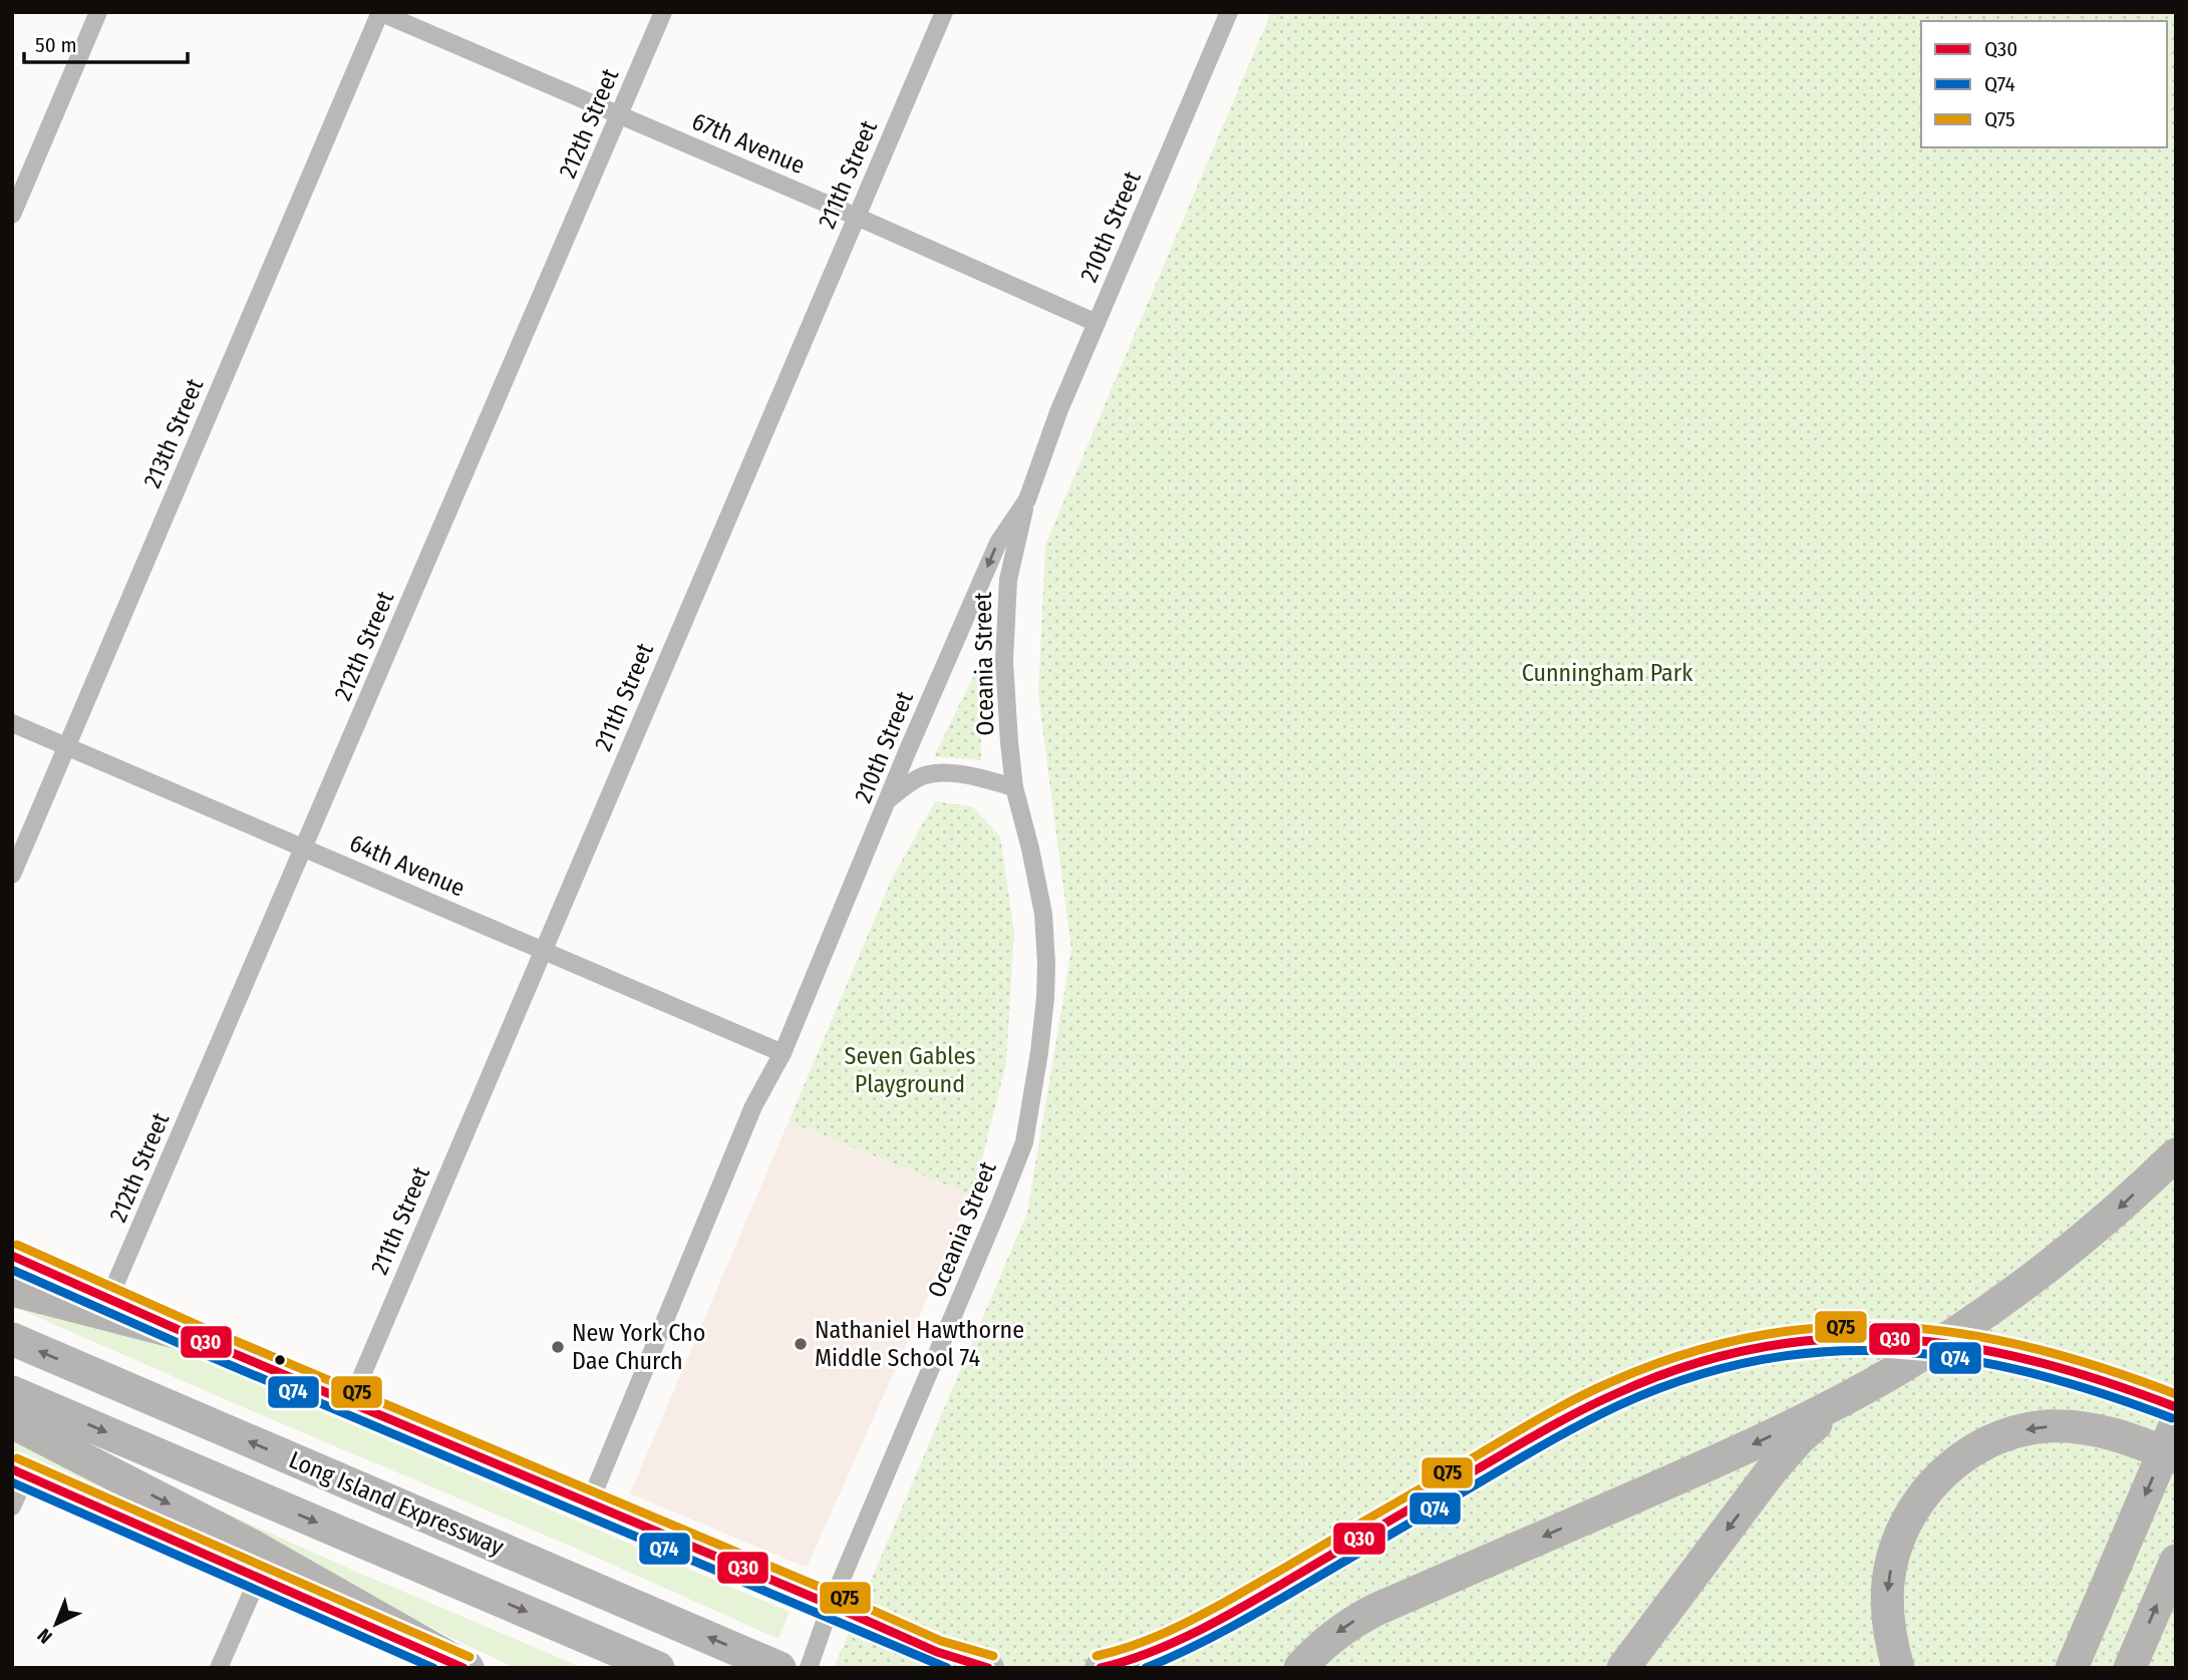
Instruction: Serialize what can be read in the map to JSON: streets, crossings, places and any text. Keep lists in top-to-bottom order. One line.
{"streets":{"highway":["Long Island Expressway"],"street":["212th Street","67th Avenue","211th Street","210th Street","213th Street","Oceania Street","64th Avenue"]},"crossings":[["212th Street","67th Avenue"],["212th Street","64th Avenue"],["67th Avenue","211th Street"],["67th Avenue","210th Street"],["67th Avenue","213th Street"],["211th Street","64th Avenue"],["210th Street","Oceania Street"],["210th Street","64th Avenue"],["213th Street","64th Avenue"]],"parks":["Cunningham Park","Seven Gables Playground"],"places":["Nathaniel Hawthorne Middle School 74","New York Cho Dae Church"],"lines":["transit line Q75","transit line Q30","transit line Q74"],"legend":["Q30","Q74","Q75"],"scale_bar":"50 m","north":"bottom left"}
